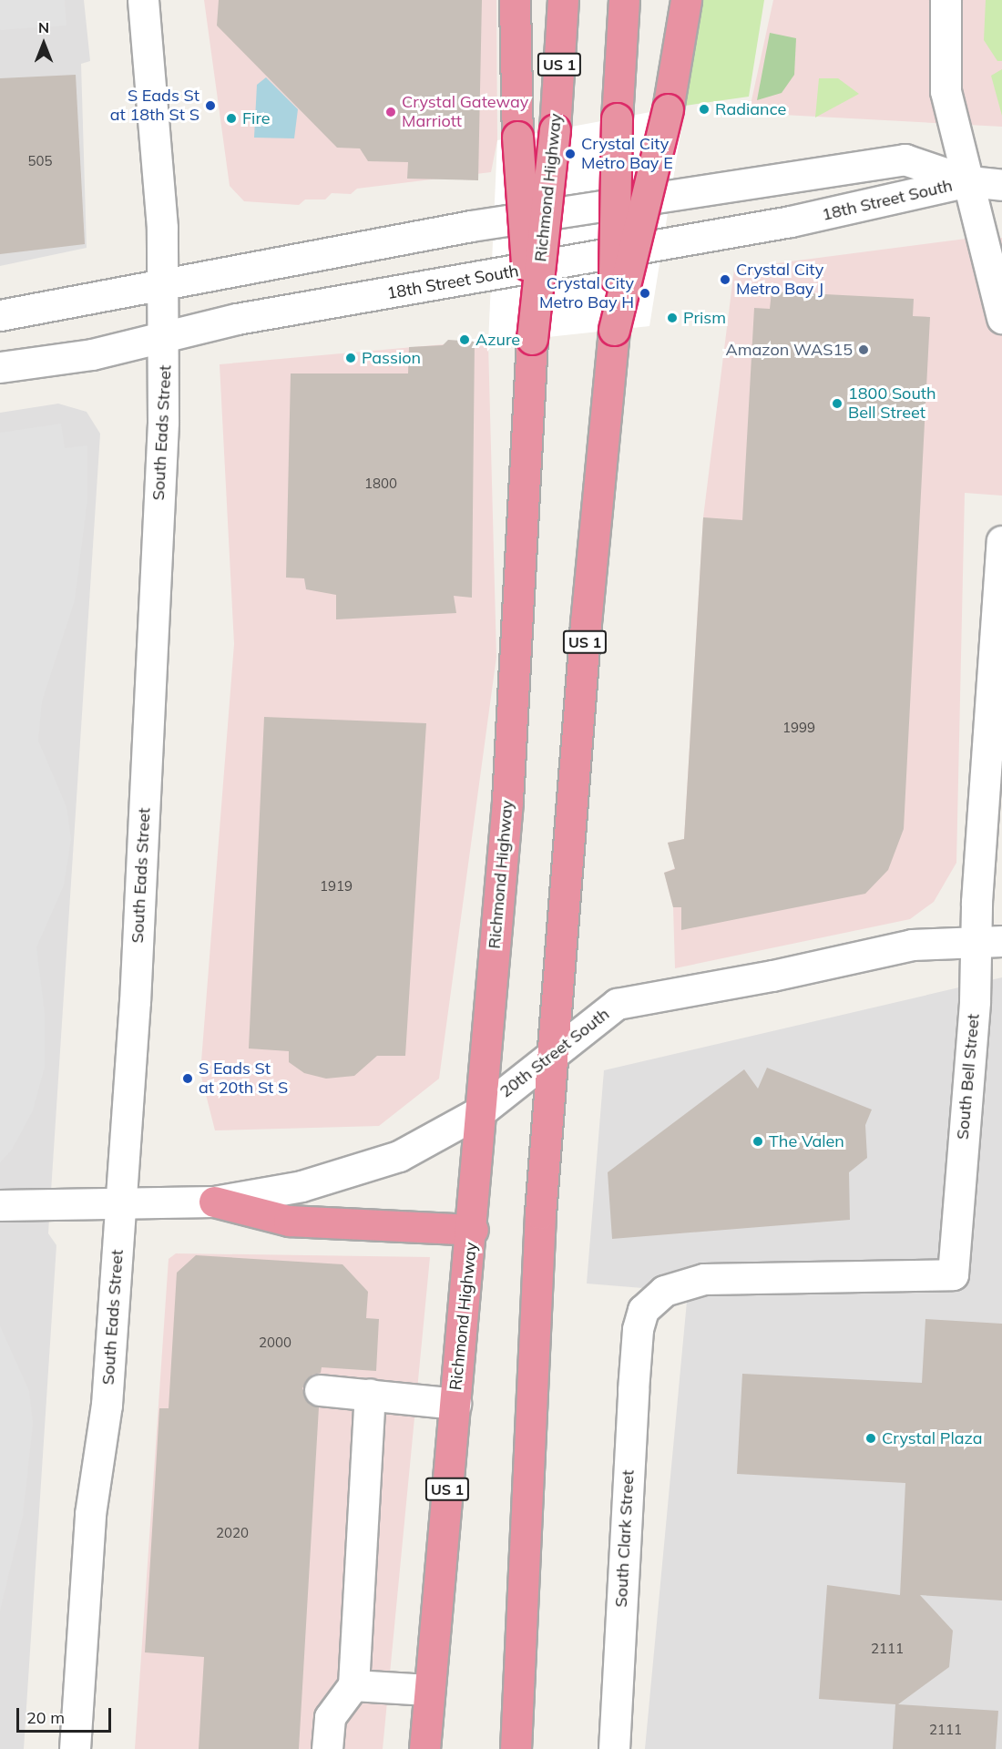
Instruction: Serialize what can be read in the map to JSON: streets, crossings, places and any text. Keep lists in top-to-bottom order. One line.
{"streets":{"highway":["US 1","Richmond Highway"],"street":["18th Street South","South Eads Street","20th Street South","South Bell Street","South Clark Street"]},"crossings":[["US 1","20th Street South"],["Richmond Highway","20th Street South"],["18th Street South","South Eads Street"],["South Eads Street","20th Street South"],["20th Street South","South Bell Street"],["South Bell Street","South Clark Street"]],"places":["S Eads St at 18th St S","Radiance","Crystal Gateway Marriott","Fire","Crystal City Metro Bay E","Crystal City Metro Bay J","Crystal City Metro Bay H","Prism","Azure","Amazon WAS15","Passion","1800 South Bell Street","S Eads St at 20th St S","The Valen","Crystal Plaza"],"house_numbers":["505","1800","1999","1919","2000","2020","2111","2111"],"scale_bar":"20 m","north":"top"}
